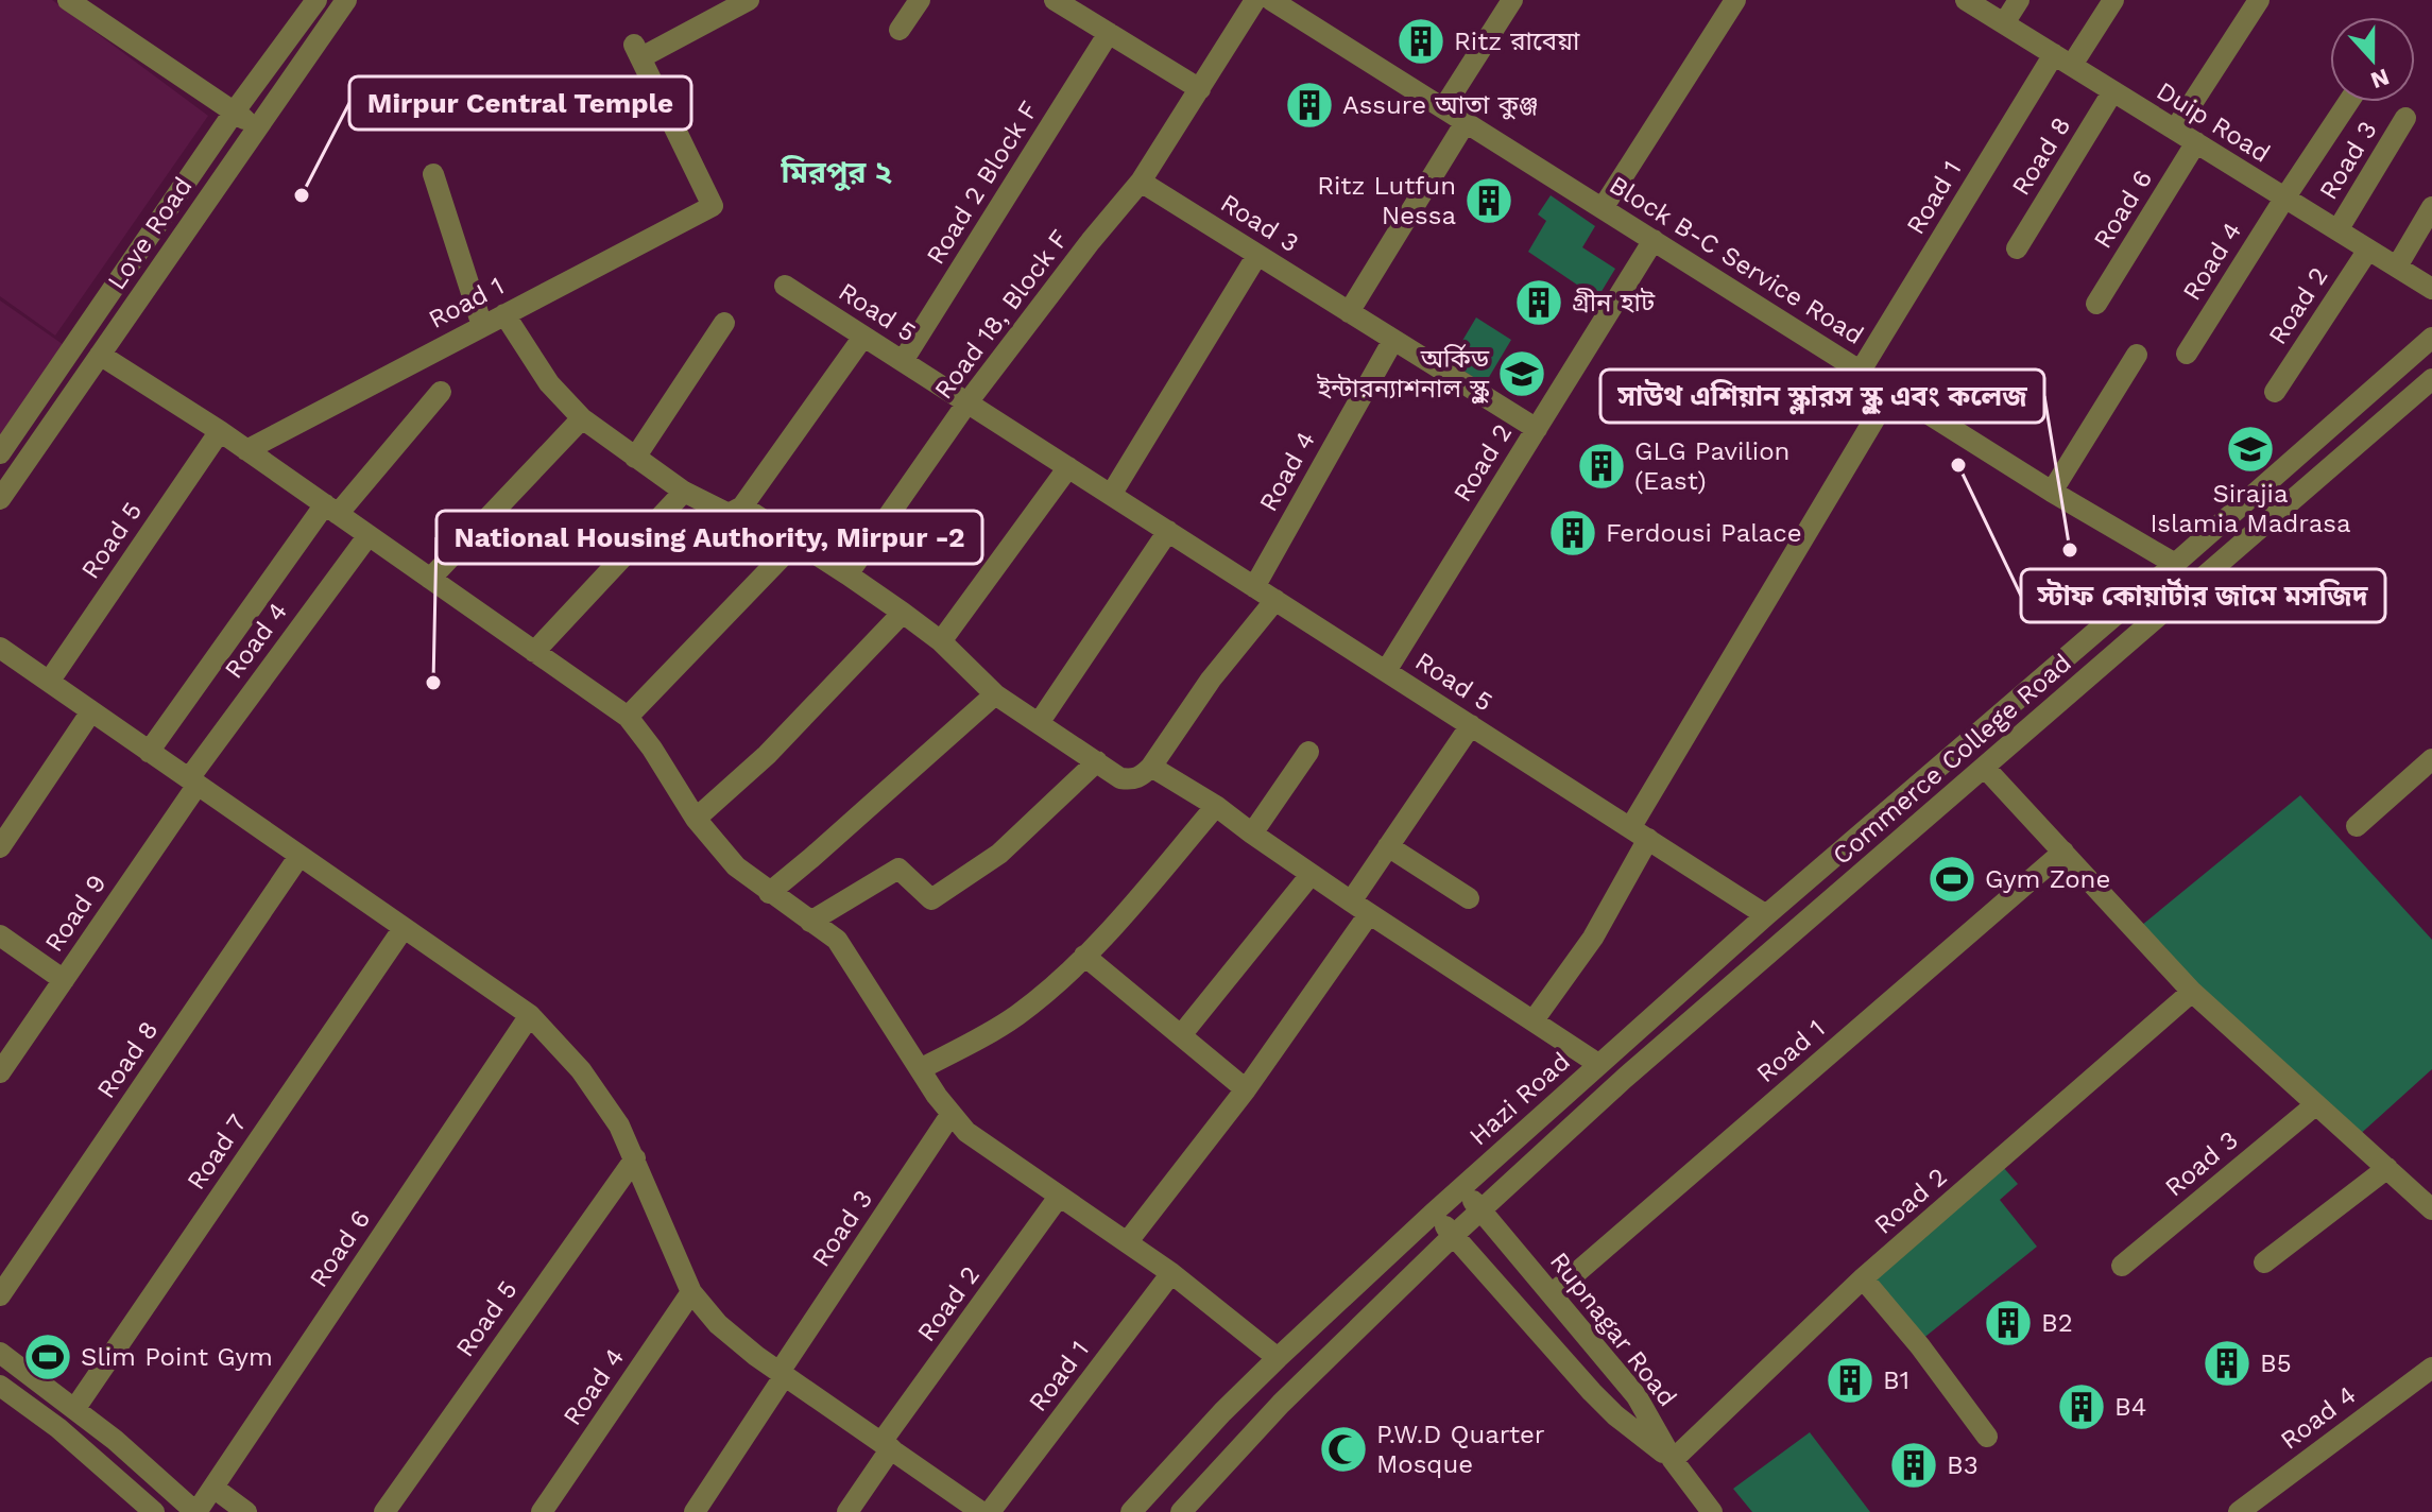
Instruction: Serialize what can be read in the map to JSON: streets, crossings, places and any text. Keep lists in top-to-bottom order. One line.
{"streets":{"street":["Duip Road","Road 8","Road 3","Road 2 Block F","Road 1","Road 6","Love Road","Block B-C Service Road","Road 4","Road 2","Road 5","Road 18, Block F","Commerce College Road","Road 9","Hazi Road","Road 7","Rupnagar Road"]},"crossings":[["Duip Road","Road 8"],["Duip Road","Road 3"],["Duip Road","Road 1"],["Duip Road","Road 6"],["Duip Road","Road 4"],["Duip Road","Road 2"],["Road 3","Road 4"],["Road 3","Road 2"],["Road 3","Road 18, Block F"],["Road 2 Block F","Road 5"],["Road 1","Block B-C Service Road"],["Road 1","Rupnagar Road"],["Block B-C Service Road","Road 2"],["Block B-C Service Road","Commerce College Road"],["Road 4","Road 5"],["Road 4","Road 9"],["Road 2","Road 5"],["Road 2","Rupnagar Road"],["Road 5","Road 18, Block F"],["Road 5","Hazi Road"],["Commerce College Road","Hazi Road"],["Commerce College Road","Rupnagar Road"],["Hazi Road","Rupnagar Road"]],"districts":["মিরপুর ২"],"places":{"building":["Ritz রাবেয়া","Assure আতা কুঞ্জ","Ritz Lutfun Nessa","গ্রীন হাট","GLG Pavilion (East)","Ferdousi Palace","B2","B5","B1","B4","B3"],"other":["Mirpur Central Temple","স্টাফ কোয়ার্টার জামে মসজিদ","সাউথ এশিয়ান স্কলারস স্কুল এবং কলেজ","National Housing Authority, Mirpur -2"],"school or university":["অর্কিড ইন্টারন্যাশনাল স্কুল","Sirajia Islamia Madrasa"],"sports":["Gym Zone","Slim Point Gym"],"mosque":["P.W.D Quarter Mosque"]},"north":"bottom"}
